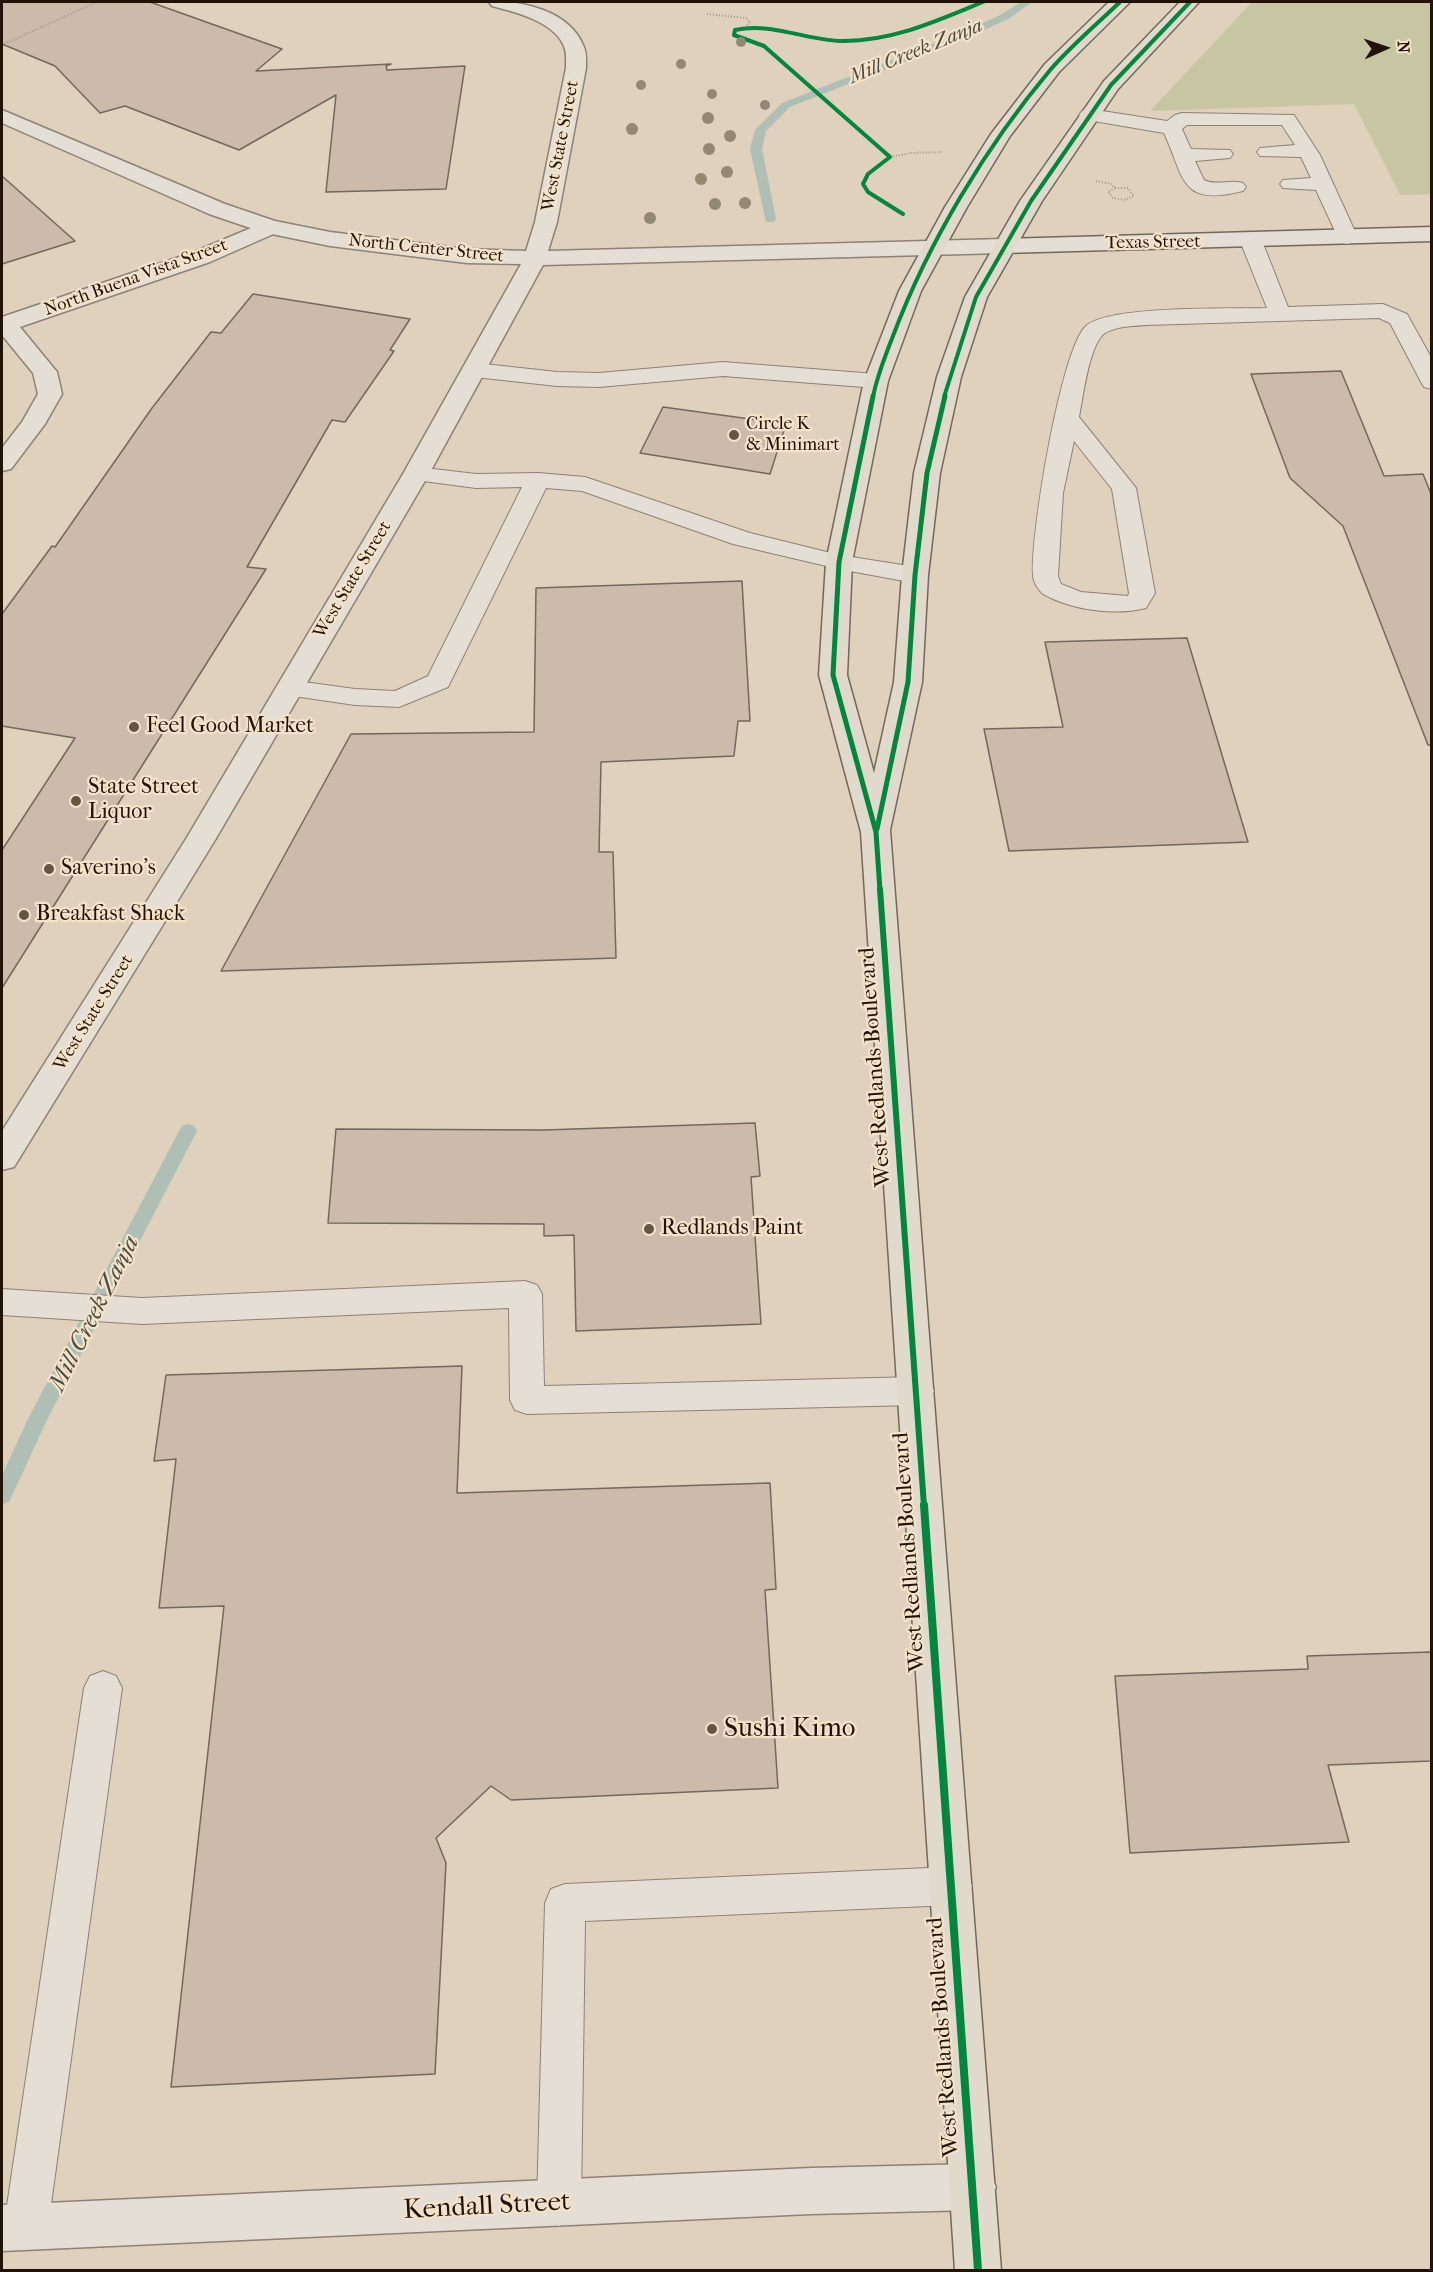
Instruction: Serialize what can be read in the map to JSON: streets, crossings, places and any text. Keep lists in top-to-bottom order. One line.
{"streets":{"main road":["West Redlands Boulevard"],"street":["West State Street","Texas Street","North Center Street","North Buena Vista Street","Kendall Street"]},"crossings":[["West State Street","North Center Street"],["Texas Street","North Center Street"],["Texas Street","West Redlands Boulevard"],["North Center Street","North Buena Vista Street"],["West Redlands Boulevard","Kendall Street"]],"water":["Mill Creek Zanja"],"places":["Circle K & Minimart","Feel Good Market","State Street Liquor","Saverino's","Breakfast Shack","Redlands Paint","Sushi Kimo"],"north":"right"}
